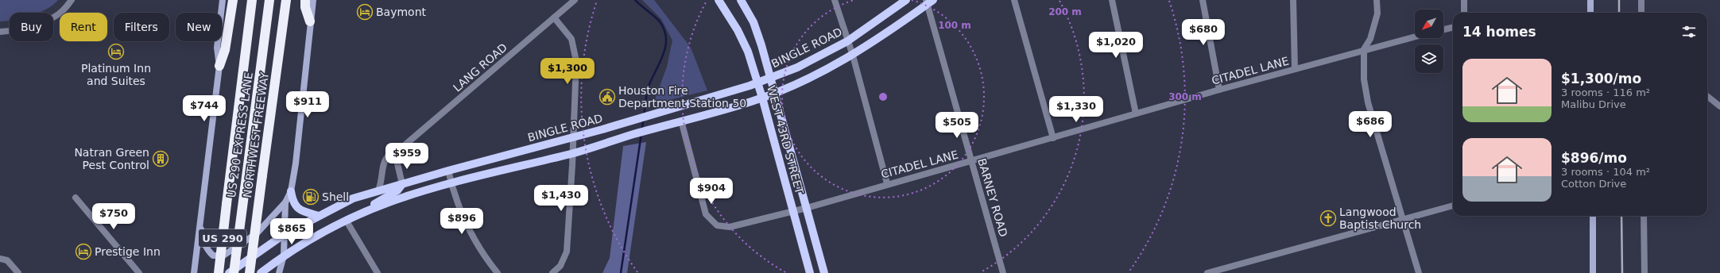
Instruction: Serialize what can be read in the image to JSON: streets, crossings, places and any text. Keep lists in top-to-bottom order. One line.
{"streets":{"highway":["US 290 EXPRESS LANE","NORTHWEST FREEWAY","US 290"],"main road":["BINGLE ROAD","WEST 43RD STREET"],"street":["LANG ROAD","CITADEL LANE","BARNEY ROAD"]},"crossings":[["BINGLE ROAD","LANG ROAD"],["BINGLE ROAD","WEST 43RD STREET"],["CITADEL LANE","WEST 43RD STREET"],["CITADEL LANE","BARNEY ROAD"]],"places":{"hotel":["Baymont","Platinum Inn and Suites","Prestige Inn"],"public building":["Houston Fire Department Station 50"],"building":["Natran Green Pest Control"],"fuel station":["Shell"],"church":["Langwood Baptist Church"]},"north":"bottom left","page":{"chip":["Buy","Rent","Filters","New"],"heading":"14 homes","price":["$680","$1,020","$1,300","$911","$744","$1,330","$686","$505","$959","$904","$1,430","$750","$896","$865"],"list":[{"name":"$1,300/mo","note":"3 rooms · 116 m² · Malibu Drive"},{"name":"$896/mo","note":"3 rooms · 104 m² · Cotton Drive"}]},"rings":["200 m","100 m","300 m"]}
